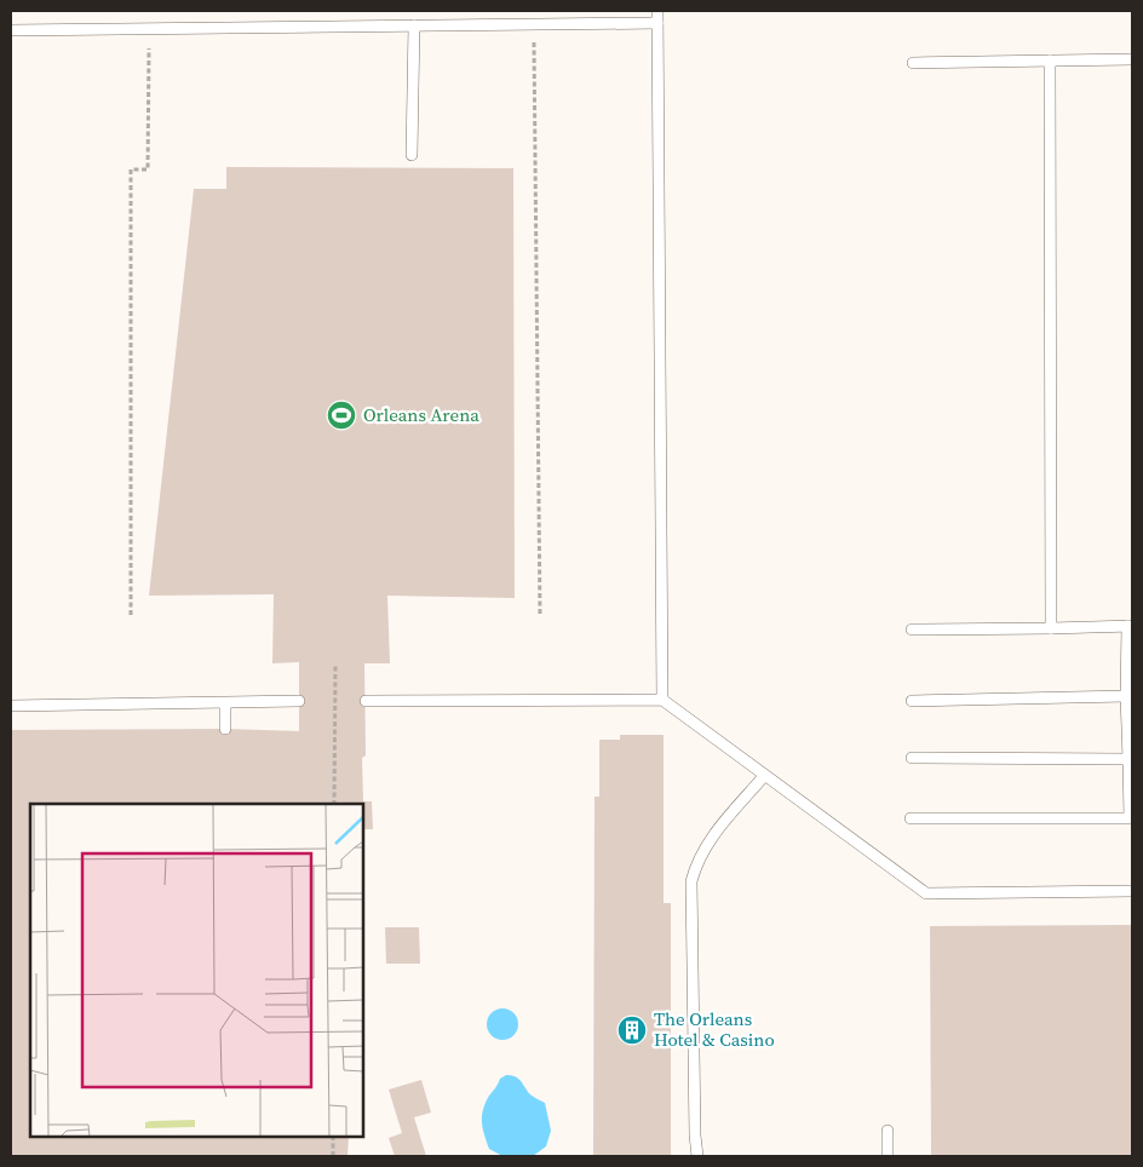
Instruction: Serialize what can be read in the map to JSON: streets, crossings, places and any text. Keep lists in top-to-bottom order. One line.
{"places":{"sports":["Orleans Arena"],"building":["The Orleans Hotel & Casino"]}}
